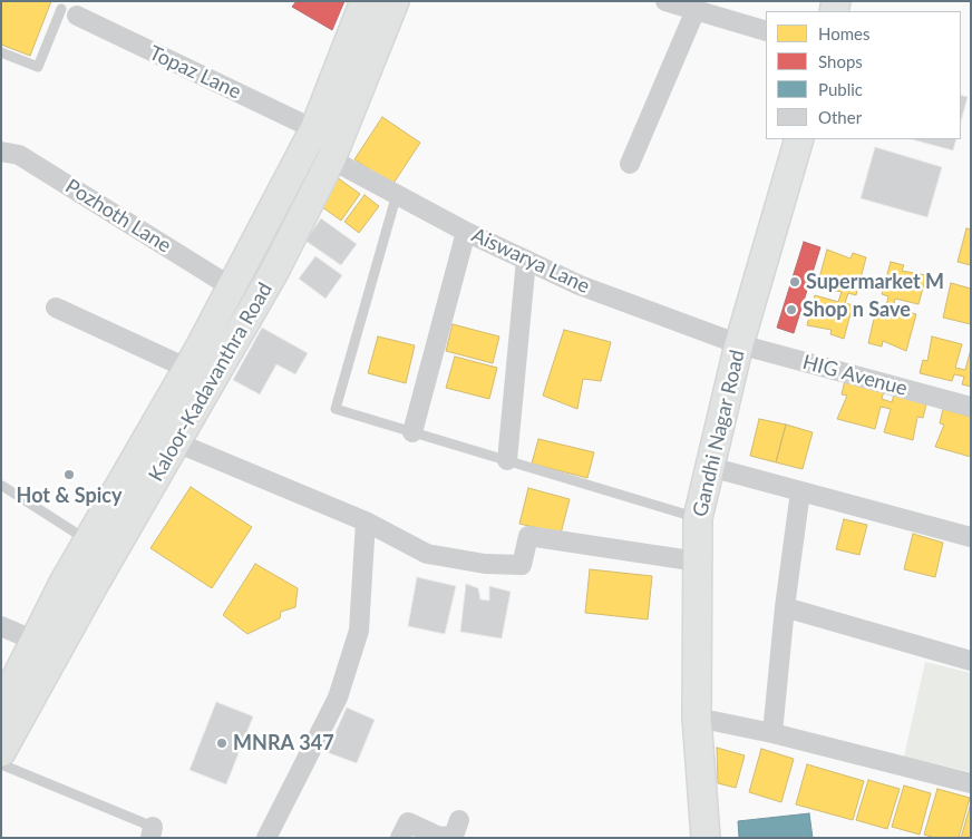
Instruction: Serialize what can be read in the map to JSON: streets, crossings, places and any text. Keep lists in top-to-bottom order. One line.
{"streets":{"main road":["Kaloor-Kadavanthra Road","Gandhi Nagar Road"],"street":["Topaz Lane","Pozhoth Lane","Aiswarya Lane","HIG Avenue"]},"crossings":[["Topaz Lane","Kaloor-Kadavanthra Road"],["Pozhoth Lane","Kaloor-Kadavanthra Road"],["Aiswarya Lane","HIG Avenue"],["Aiswarya Lane","Kaloor-Kadavanthra Road"],["Aiswarya Lane","Gandhi Nagar Road"],["HIG Avenue","Gandhi Nagar Road"]],"places":["Supermarket M","Shop n Save","Hot & Spicy","MNRA 347"],"legend":["Homes","Shops","Public","Other"]}
